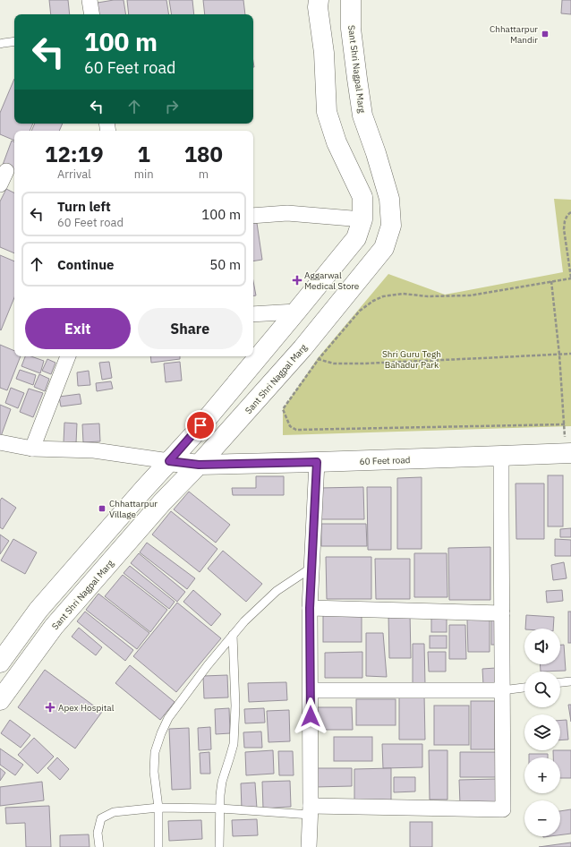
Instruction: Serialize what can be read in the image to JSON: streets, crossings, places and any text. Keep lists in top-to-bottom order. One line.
{"streets":{"main road":["Sant Shri Nagpal Marg","60 Feet road"]},"crossings":[["Sant Shri Nagpal Marg","60 Feet road"]],"parks":["Shri Guru Tegh Bahadur Park"],"places":{"transit":["Chhattarpur Mandir","Chhattarpur Village"],"health":["Aggarwal Medical Store","Apex Hospital"]},"page":{"turn":["100 m","60 Feet road"],"eta":["12:19","Arrival","1","min","180","m"],"list":[{"name":"Turn left","note":"60 Feet road","value":"100 m"},{"name":"Continue","value":"50 m"}],"buttons":["Exit","Share"],"map_buttons":["+","−"]}}
